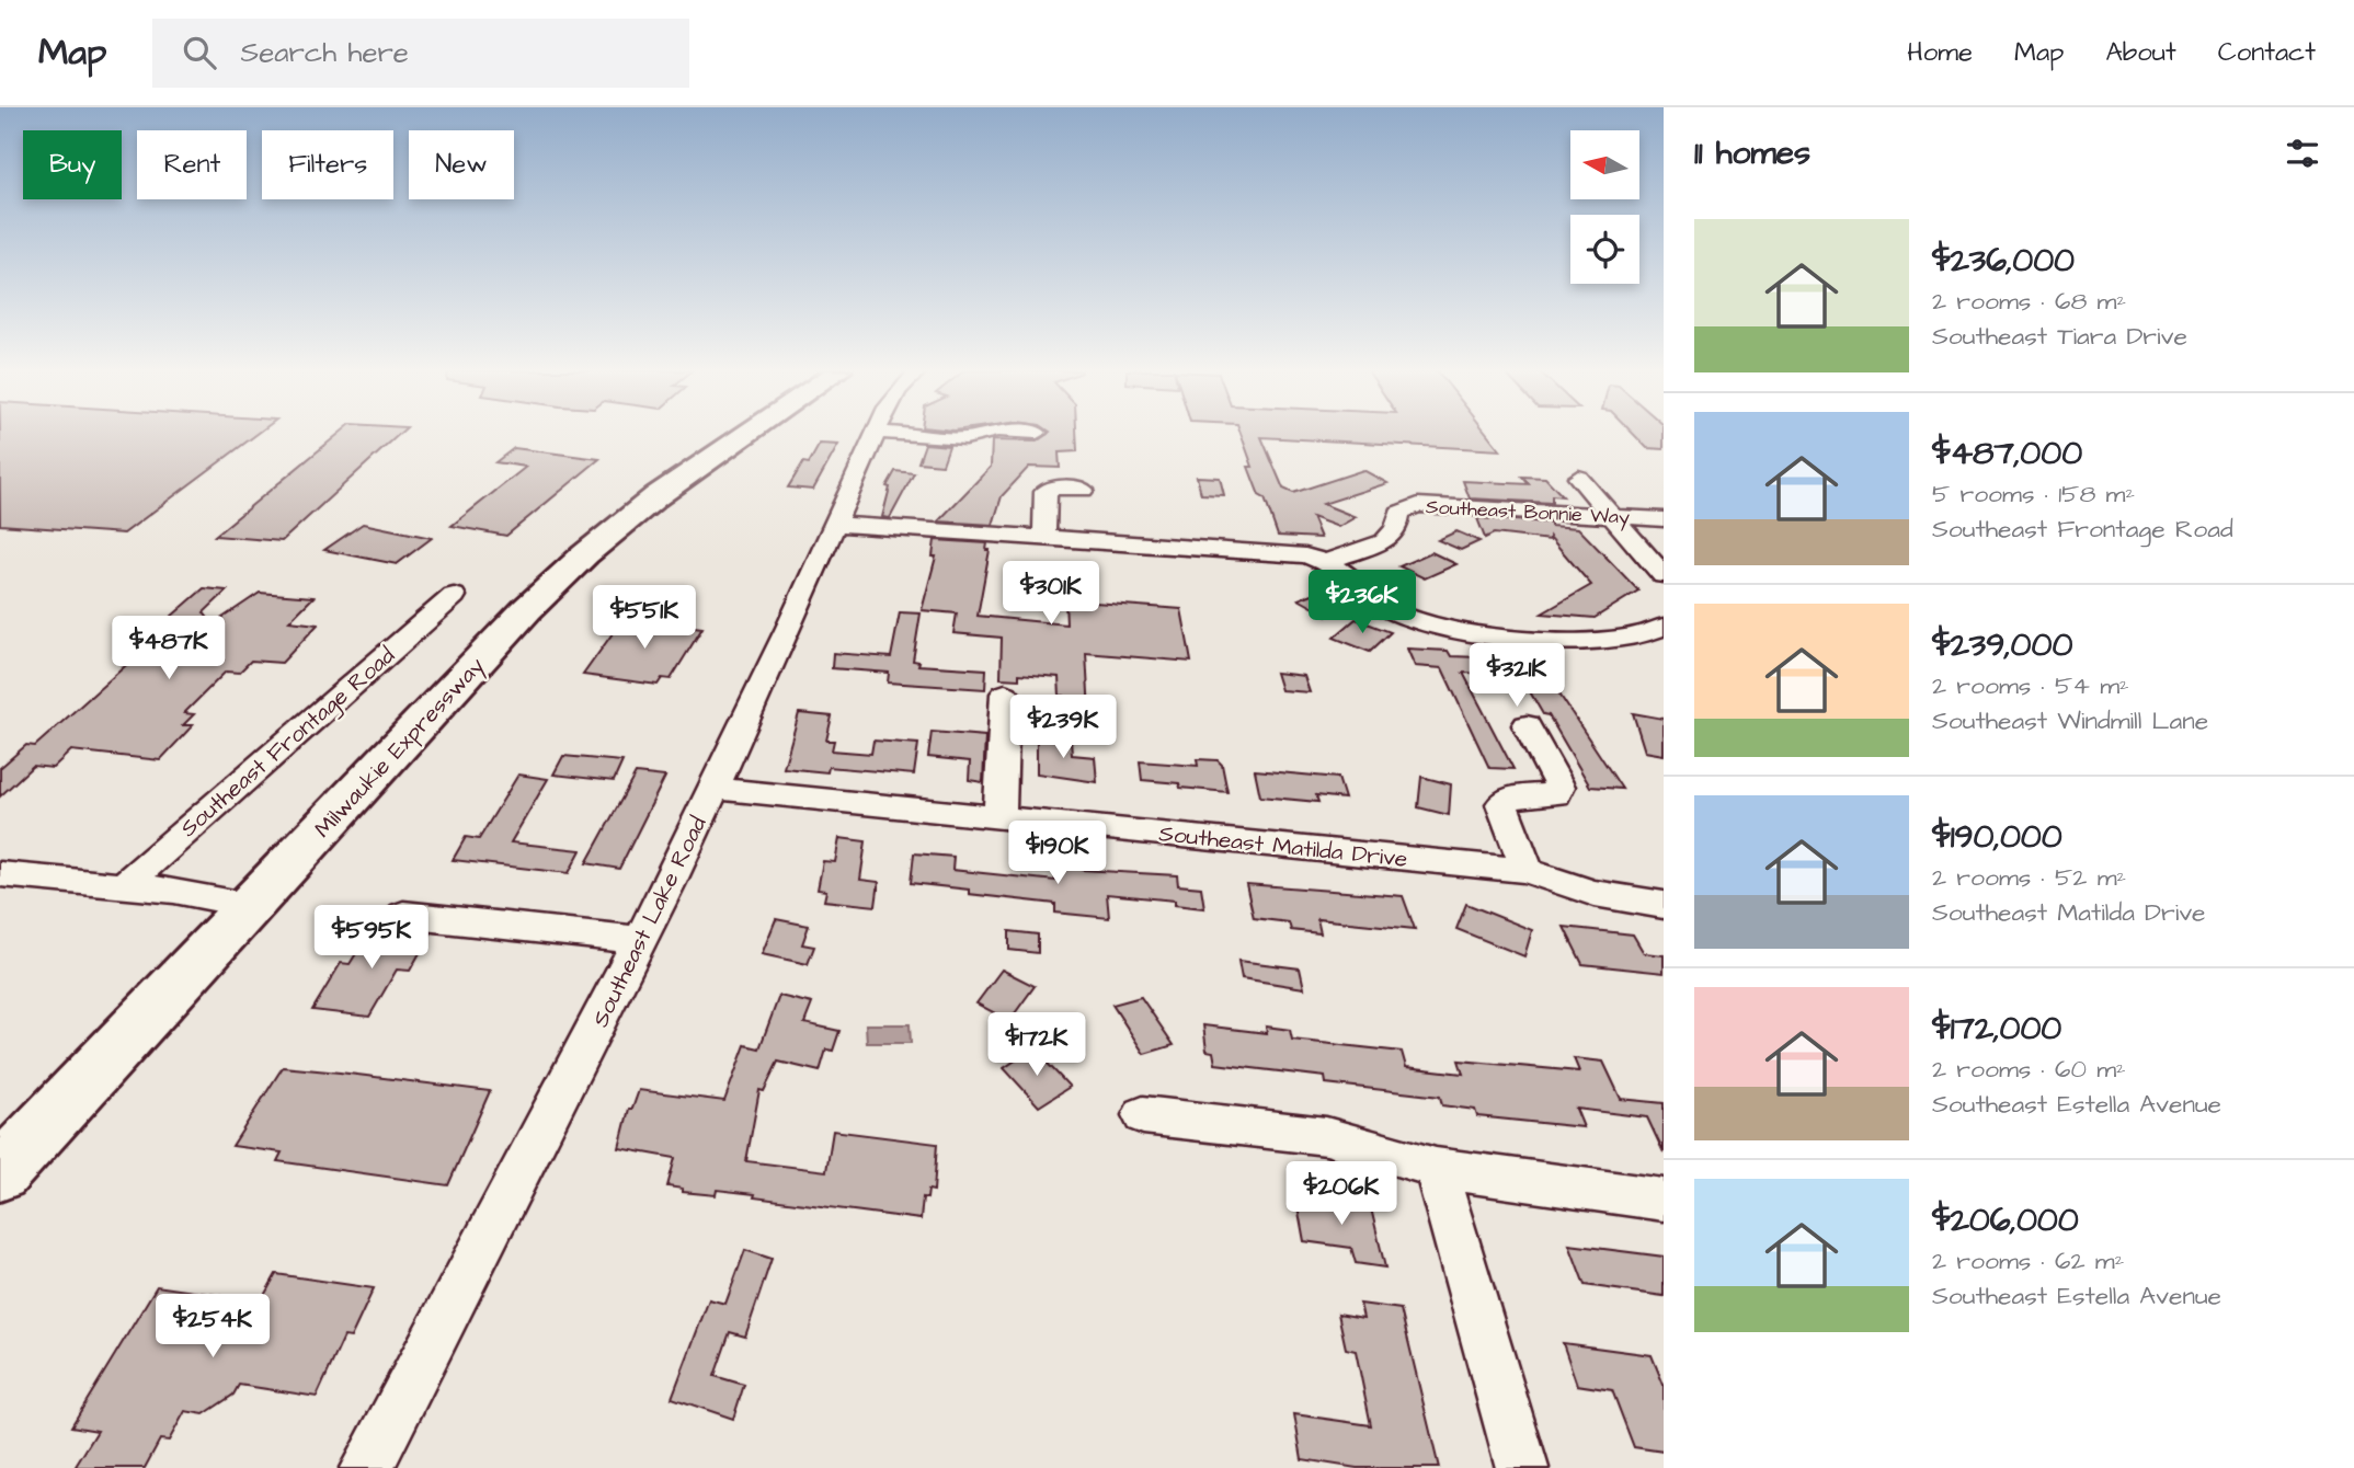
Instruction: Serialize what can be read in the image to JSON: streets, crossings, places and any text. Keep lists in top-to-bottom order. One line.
{"streets":{"highway":["Milwaukie Expressway"],"street":["Southeast Bonnie Way","Southeast Frontage Road","Southeast Matilda Drive","Southeast Lake Road"]},"crossings":[["Southeast Matilda Drive","Southeast Lake Road"]],"north":"left","page":{"header":"Map","search":"Search here","nav":["Home","Map","About","Contact"],"heading":"11 homes","chip":["Buy","Rent","Filters","New"],"list":[{"name":"$236,000","note":"2 rooms · 68 m² · Southeast Tiara Drive"},{"name":"$487,000","note":"5 rooms · 158 m² · Southeast Frontage Road"},{"name":"$239,000","note":"2 rooms · 54 m² · Southeast Windmill Lane"},{"name":"$190,000","note":"2 rooms · 52 m² · Southeast Matilda Drive"},{"name":"$172,000","note":"2 rooms · 60 m² · Southeast Estella Avenue"},{"name":"$206,000","note":"2 rooms · 62 m² · Southeast Estella Avenue"}],"price":["$301K","$236K","$551K","$487K","$321K","$239K","$190K","$595K","$172K","$206K","$254K"]}}
